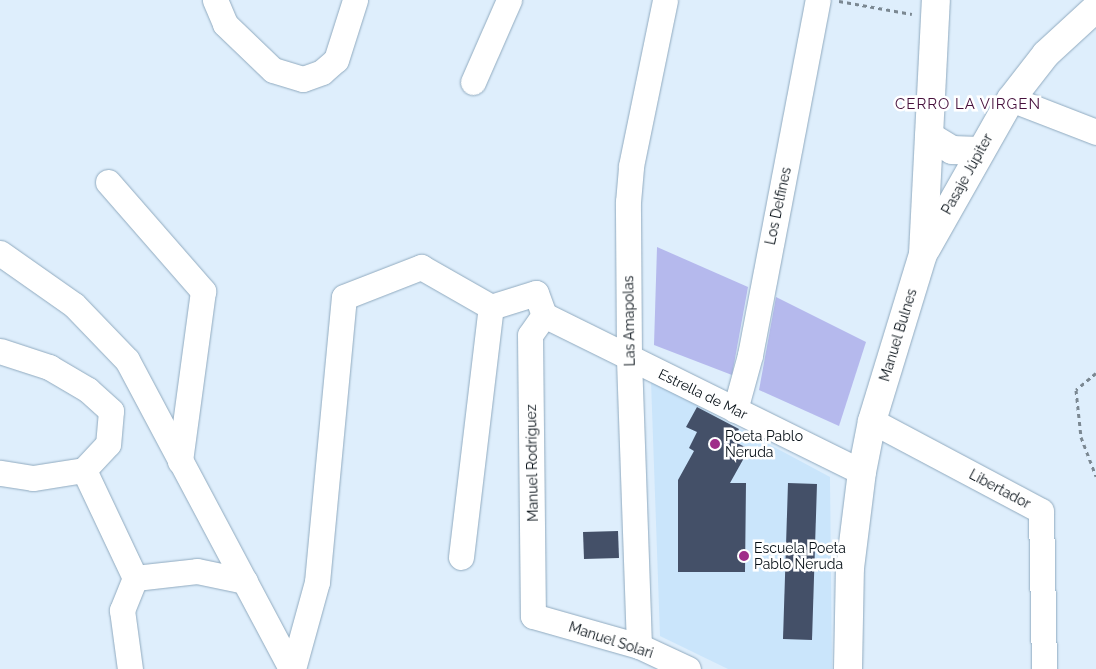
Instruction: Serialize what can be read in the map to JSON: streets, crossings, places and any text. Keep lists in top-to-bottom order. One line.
{"streets":{"street":["Pasaje Júpiter","Los Delfines","Las Amapolas","Manuel Bulnes","Estrella de Mar","Manuel Rodríguez","Libertador","Manuel Solari"]},"crossings":[["Pasaje Júpiter","Manuel Bulnes"],["Los Delfines","Estrella de Mar"],["Las Amapolas","Estrella de Mar"],["Las Amapolas","Manuel Solari"],["Manuel Bulnes","Estrella de Mar"],["Manuel Bulnes","Libertador"],["Estrella de Mar","Manuel Rodríguez"],["Manuel Rodríguez","Manuel Solari"]],"districts":["CERRO LA VIRGEN"],"places":["Poeta Pablo Neruda","Escuela Poeta Pablo Neruda"]}
